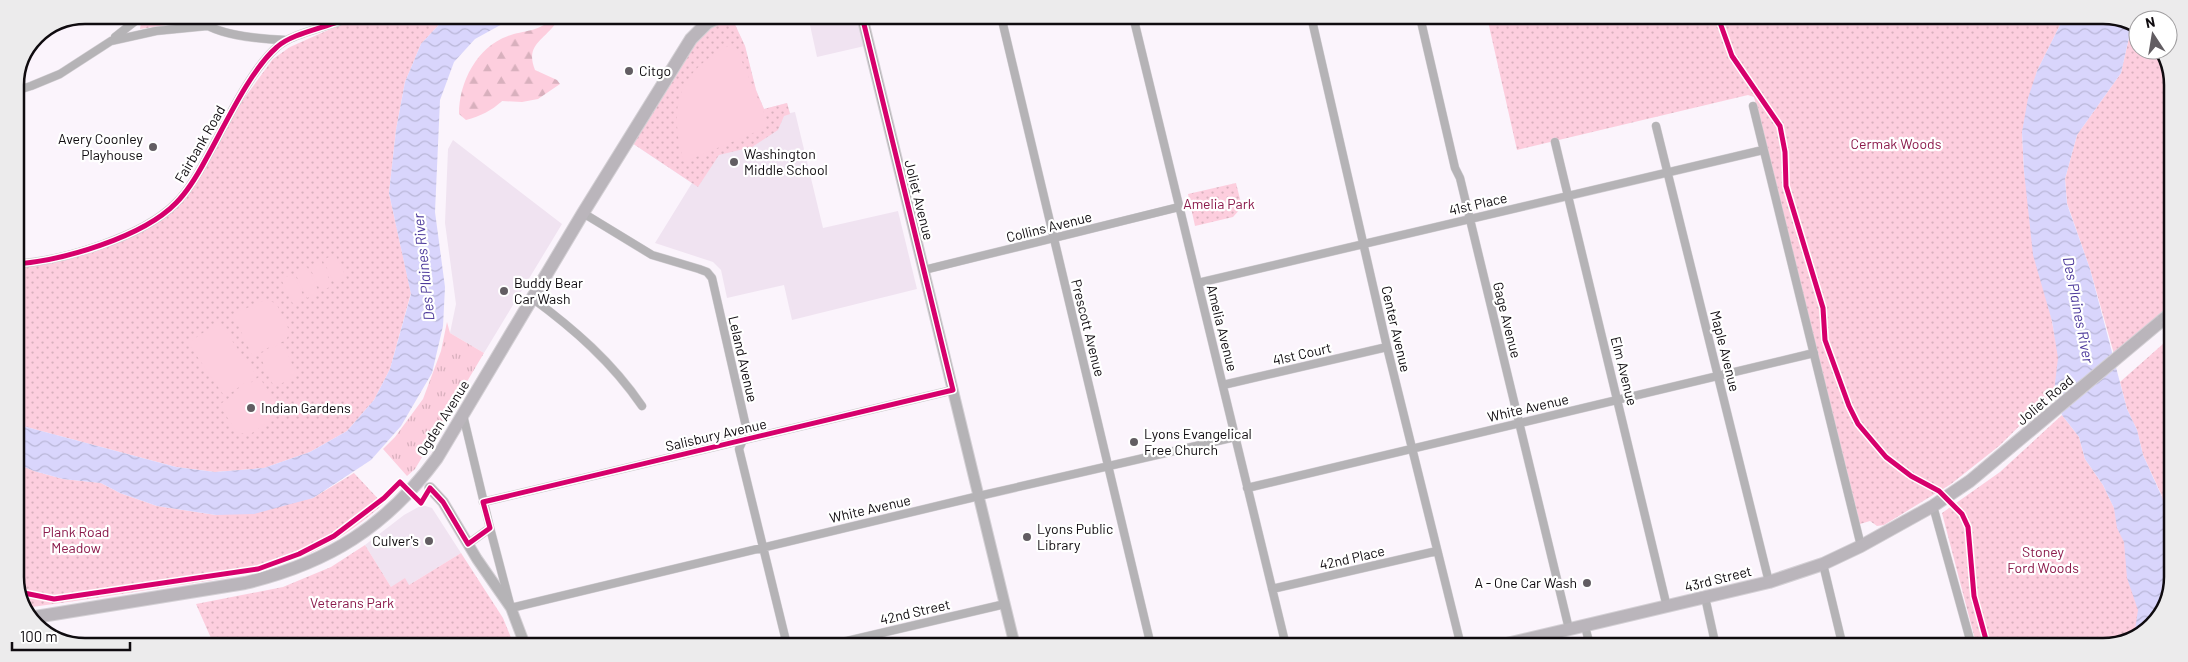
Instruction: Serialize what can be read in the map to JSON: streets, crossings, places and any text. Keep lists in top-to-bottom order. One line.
{"streets":{"main road":["Joliet Road","Ogden Avenue","43rd Street"],"street":["Fairbank Road","Joliet Avenue","41st Place","Collins Avenue","Gage Avenue","Prescott Avenue","Amelia Avenue","Center Avenue","Maple Avenue","41st Court","Leland Avenue","Elm Avenue","White Avenue","Salisbury Avenue","42nd Place","42nd Street"]},"crossings":[["Joliet Avenue","Collins Avenue"],["Joliet Avenue","White Avenue"],["Joliet Avenue","Salisbury Avenue"],["Joliet Avenue","42nd Street"],["41st Place","Gage Avenue"],["41st Place","Amelia Avenue"],["41st Place","Center Avenue"],["41st Place","Maple Avenue"],["41st Place","Elm Avenue"],["Collins Avenue","Prescott Avenue"],["Collins Avenue","Amelia Avenue"],["Gage Avenue","White Avenue"],["Gage Avenue","43rd Street"],["Prescott Avenue","White Avenue"],["Amelia Avenue","41st Court"],["Amelia Avenue","White Avenue"],["Amelia Avenue","42nd Place"],["Center Avenue","41st Court"],["Center Avenue","White Avenue"],["Center Avenue","42nd Place"],["Maple Avenue","White Avenue"],["Maple Avenue","43rd Street"],["Leland Avenue","White Avenue"],["Leland Avenue","Ogden Avenue"],["Leland Avenue","Salisbury Avenue"],["Elm Avenue","White Avenue"],["Elm Avenue","43rd Street"],["Joliet Road","43rd Street"]],"water":["Des Plaines River"],"parks":["Cermak Woods","Amelia Park","Plank Road Meadow","Stoney Ford Woods","Veterans Park"],"places":["Citgo","Avery Coonley Playhouse","Washington Middle School","Buddy Bear Car Wash","Indian Gardens","Lyons Evangelical Free Church","Lyons Public Library","Culver's","A - One Car Wash"],"scale_bar":"100 m","north":"top"}
